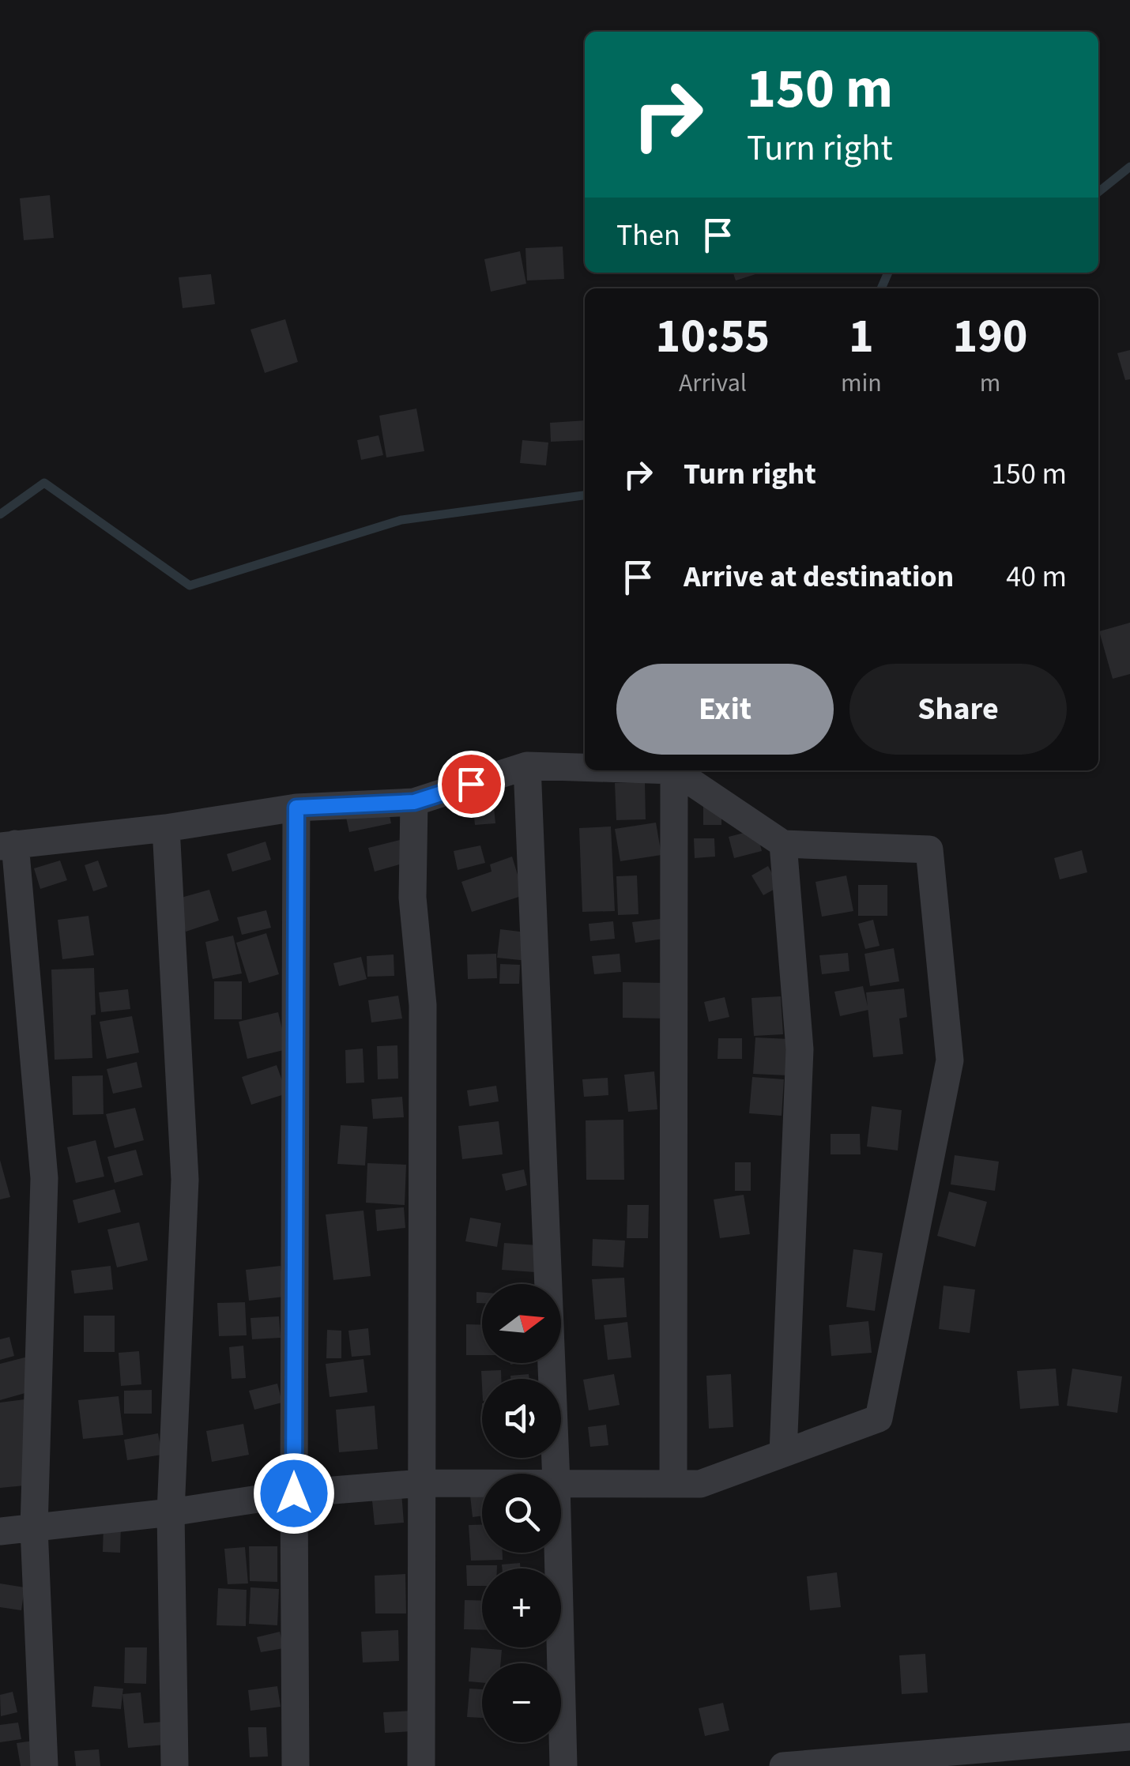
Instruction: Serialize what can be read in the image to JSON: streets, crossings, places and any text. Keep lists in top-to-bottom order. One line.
{"north":"right","page":{"turn":["150 m","Turn right"],"then":"Then","eta":["10:55","Arrival","1","min","190","m"],"list":[{"name":"Turn right","value":"150 m"},{"name":"Arrive at destination","value":"40 m"}],"buttons":["Exit","Share"],"map_buttons":["+","−"]}}
